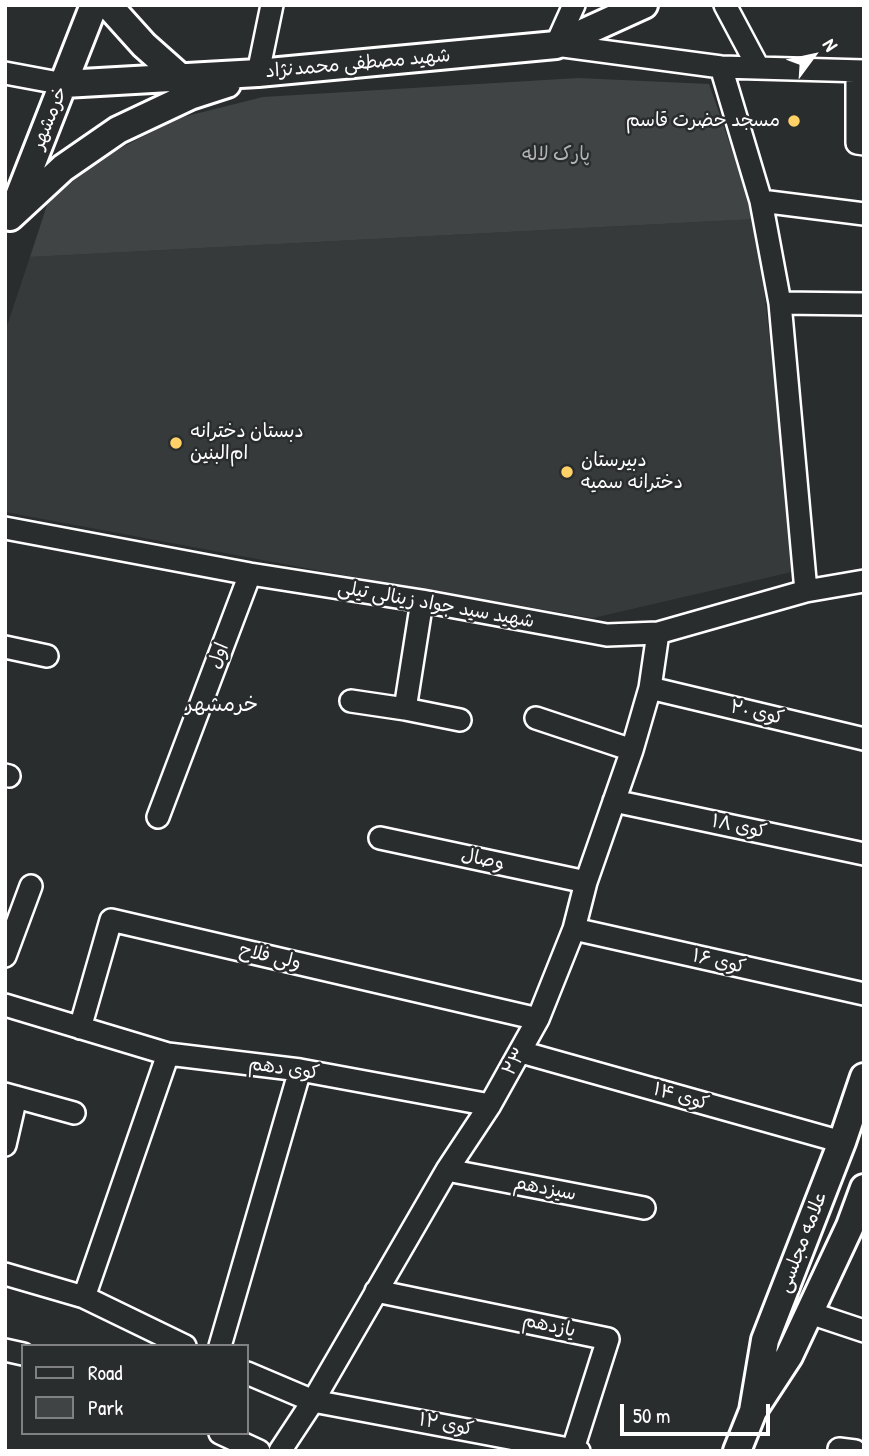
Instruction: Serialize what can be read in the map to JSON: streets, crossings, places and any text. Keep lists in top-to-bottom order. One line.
{"streets":{"main road":["شهید مصطفی محمدنژاد","خرمشهر","علامه مجلسی"],"street":["شهید سید جواد زینالی تیلی","اول","کوی ۲۰","کوی ۱۸","وصال","ولی فلاح","کوی ۱۶","۲۳","کوی دهم","کوی ۱۴","سیزدهم","یازدهم","کوی ۱۲"]},"crossings":[["شهید مصطفی محمدنژاد","خرمشهر"],["شهید سید جواد زینالی تیلی","اول"],["شهید سید جواد زینالی تیلی","۲۳"],["کوی ۲۰","۲۳"],["کوی ۱۸","۲۳"],["وصال","۲۳"],["ولی فلاح","۲۳"],["ولی فلاح","کوی دهم"],["کوی ۱۶","۲۳"],["۲۳","کوی دهم"],["۲۳","کوی ۱۴"],["۲۳","سیزدهم"],["۲۳","یازدهم"],["۲۳","کوی ۱۲"],["کوی ۱۴","علامه مجلسی"],["یازدهم","کوی ۱۲"]],"districts":["خرمشهر"],"parks":["پارک لاله"],"places":["مسجد حضرت قاسم","دبستان دخترانه ام‌البنین","دبیرستان دخترانه سمیه"],"legend":["Road","Park"],"scale_bar":"50 m","north":"top right"}
